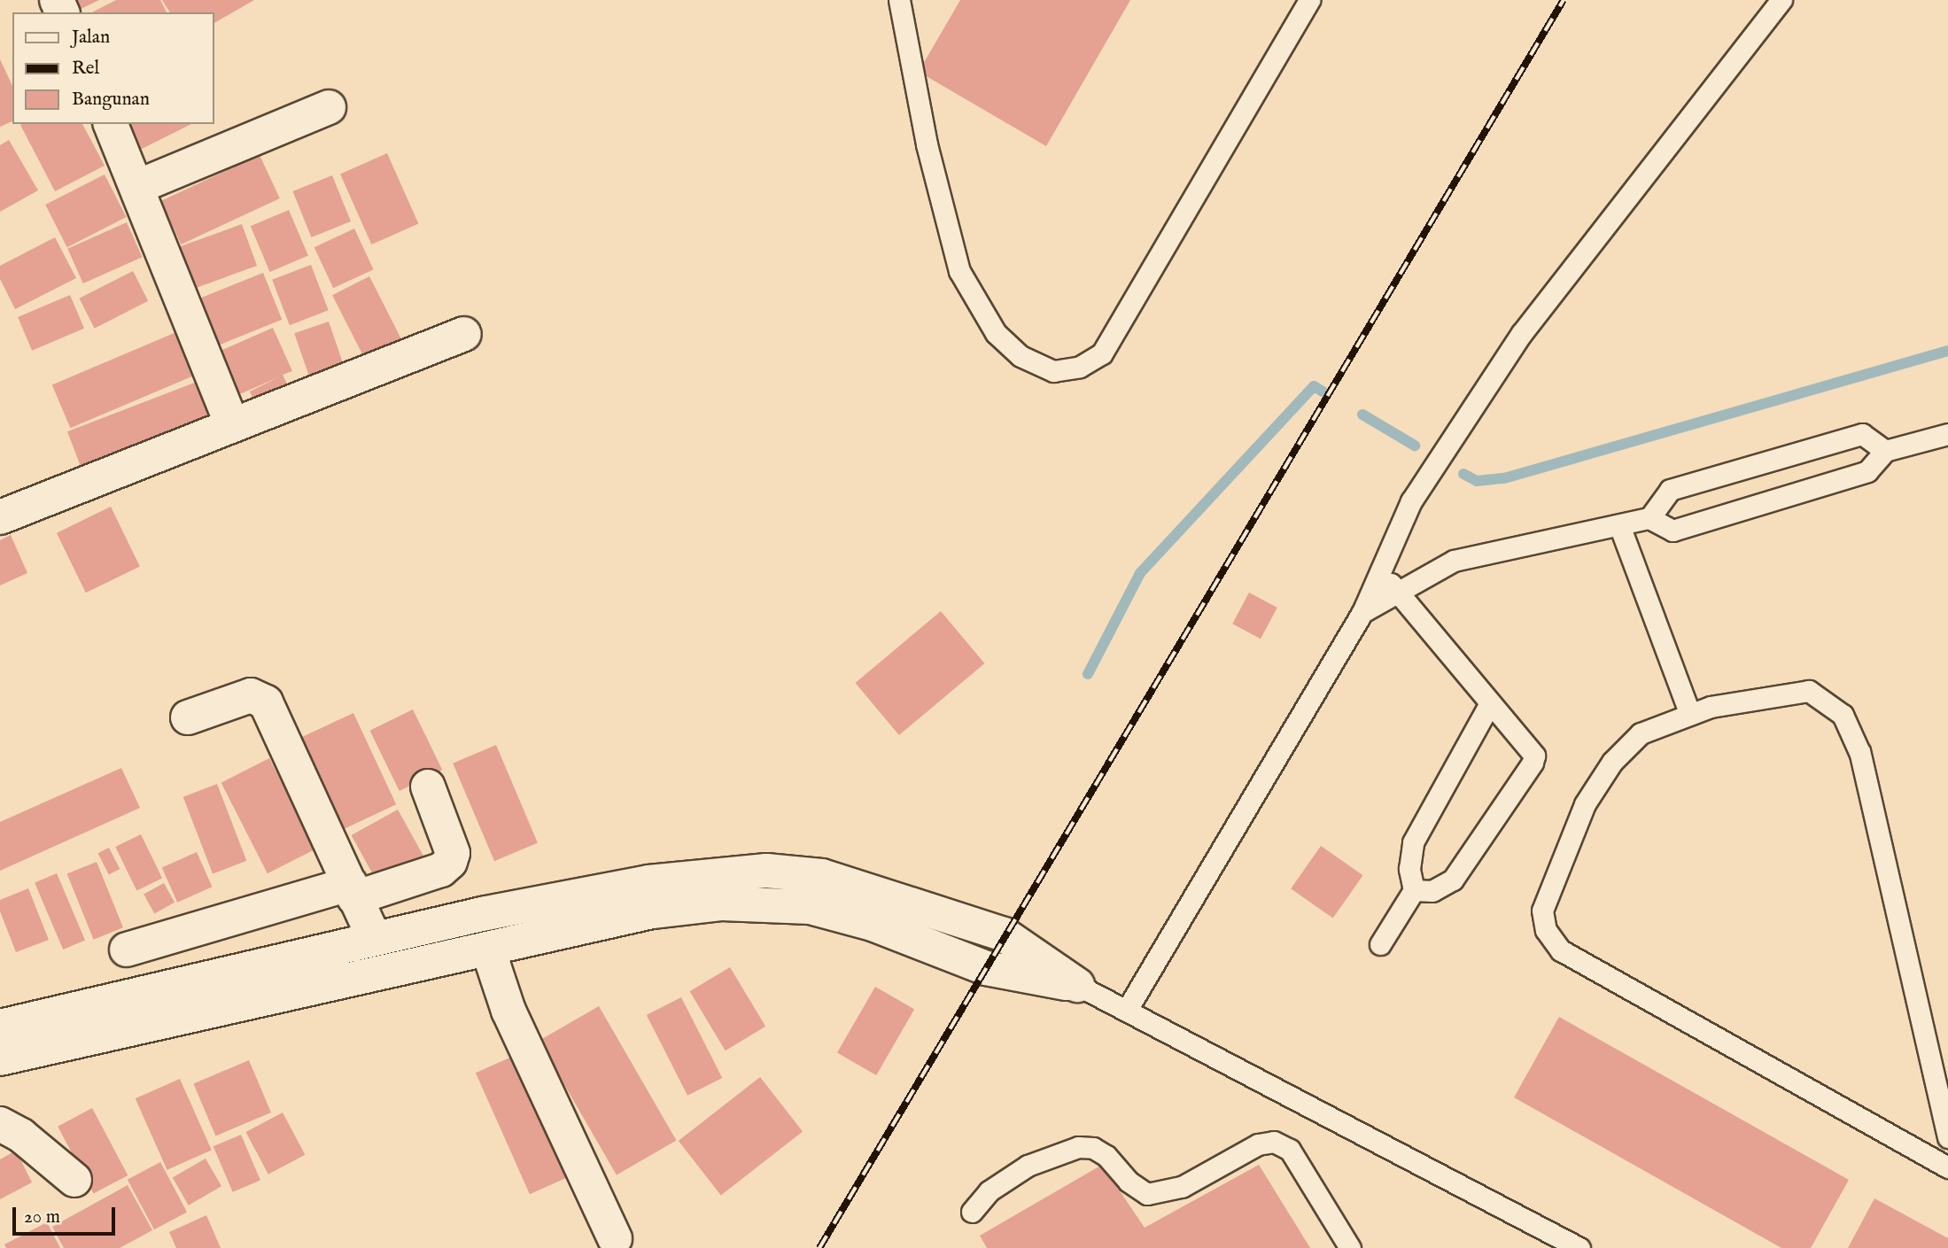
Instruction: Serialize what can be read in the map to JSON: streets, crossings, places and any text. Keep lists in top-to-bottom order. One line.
{"legend":["Jalan","Rel","Bangunan"],"scale_bar":"20 m"}
